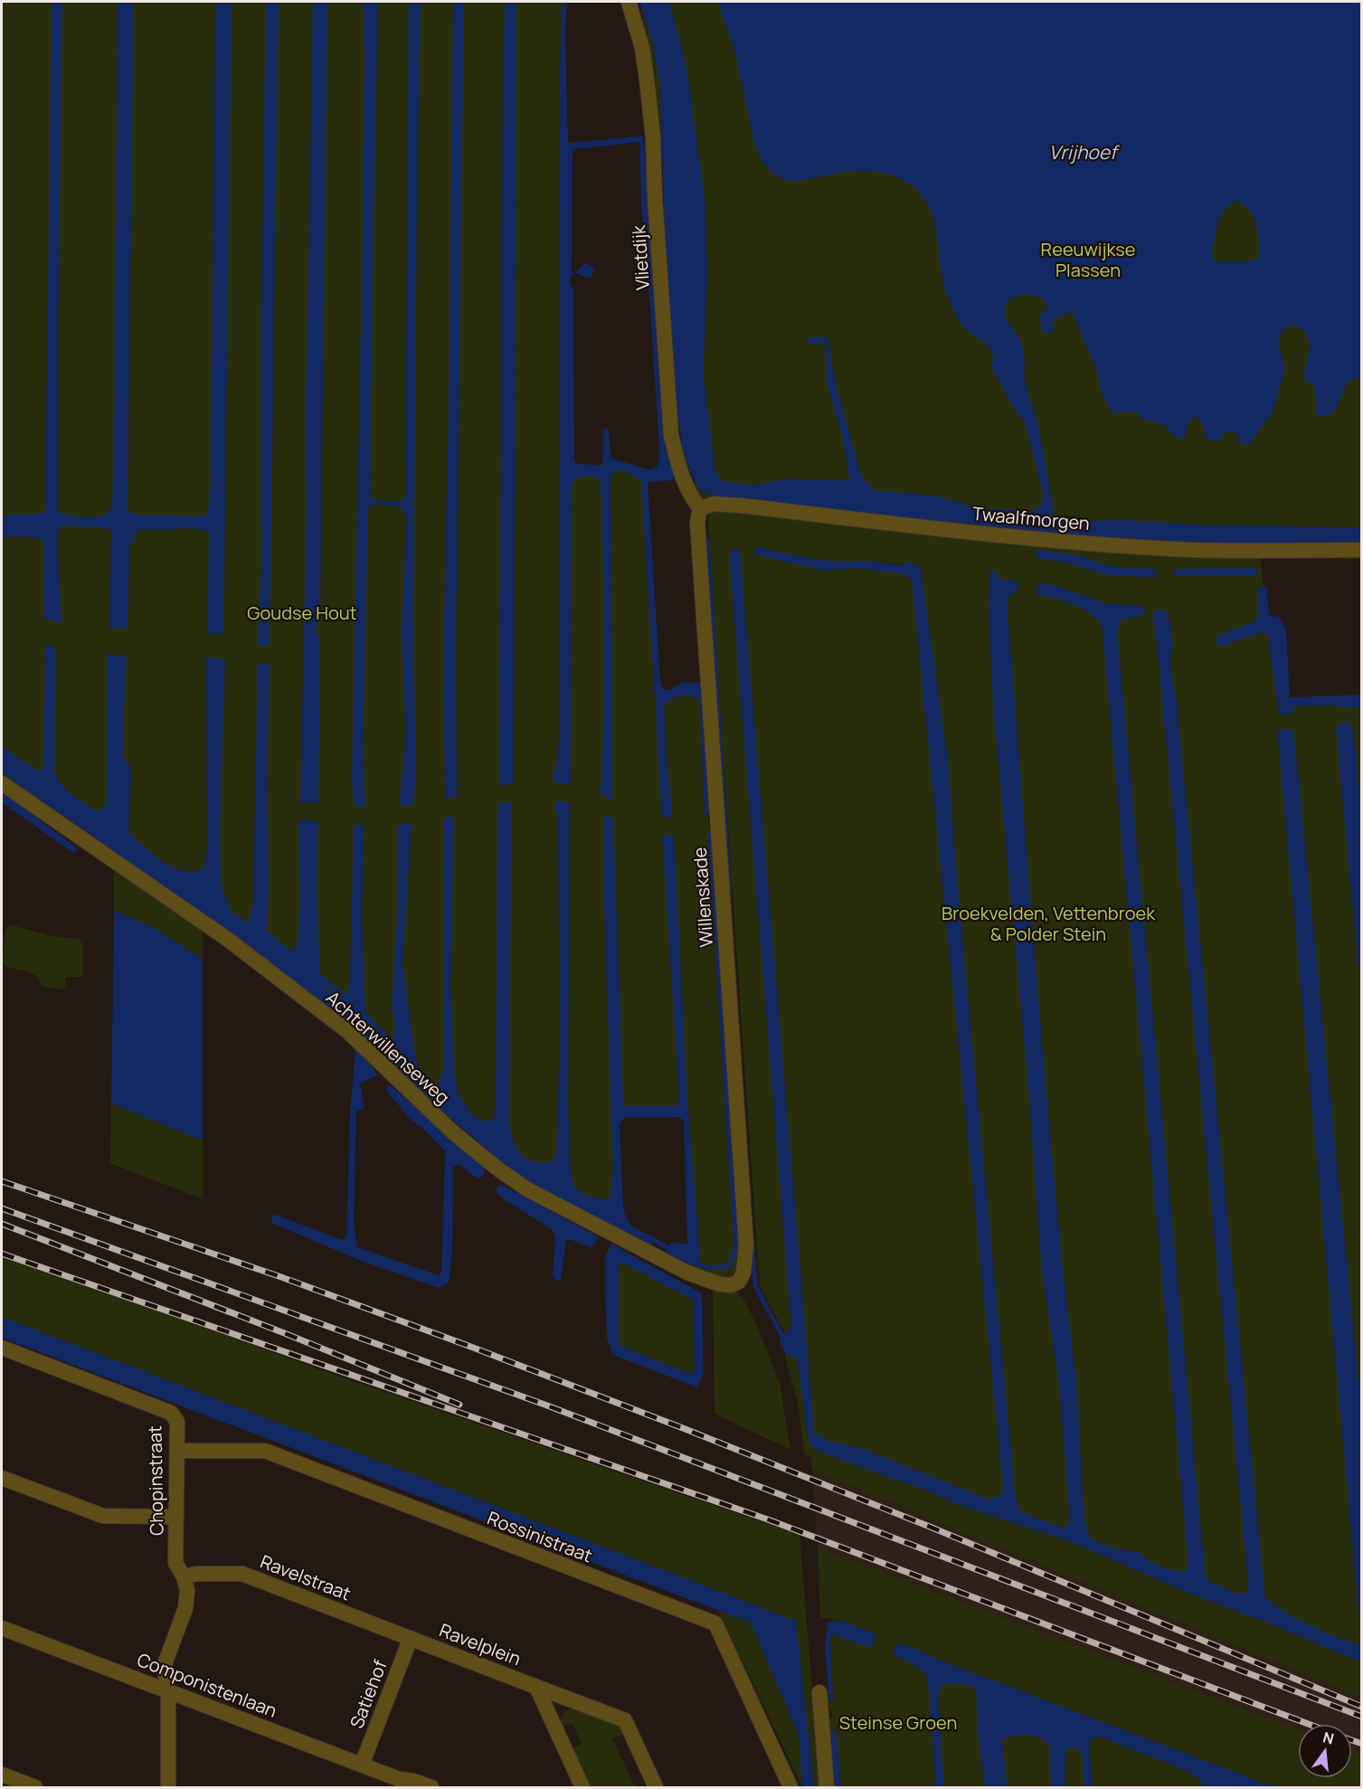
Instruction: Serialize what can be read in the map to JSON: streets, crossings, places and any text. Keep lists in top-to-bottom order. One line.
{"streets":{"street":["Vlietdijk","Twaalfmorgen","Willenskade","Achterwillenseweg","Chopinstraat","Rossinistraat","Ravelstraat","Ravelplein","Componistenlaan","Satiehof"]},"crossings":[["Vlietdijk","Twaalfmorgen"],["Vlietdijk","Willenskade"],["Twaalfmorgen","Willenskade"],["Willenskade","Achterwillenseweg"],["Chopinstraat","Rossinistraat"],["Chopinstraat","Ravelstraat"],["Chopinstraat","Componistenlaan"],["Ravelstraat","Ravelplein"],["Ravelstraat","Satiehof"],["Ravelplein","Satiehof"],["Componistenlaan","Satiehof"]],"water":["Vrijhoef"],"parks":["Reeuwijkse Plassen","Goudse Hout","Broekvelden, Vettenbroek & Polder Stein","Steinse Groen"],"north":"top"}
